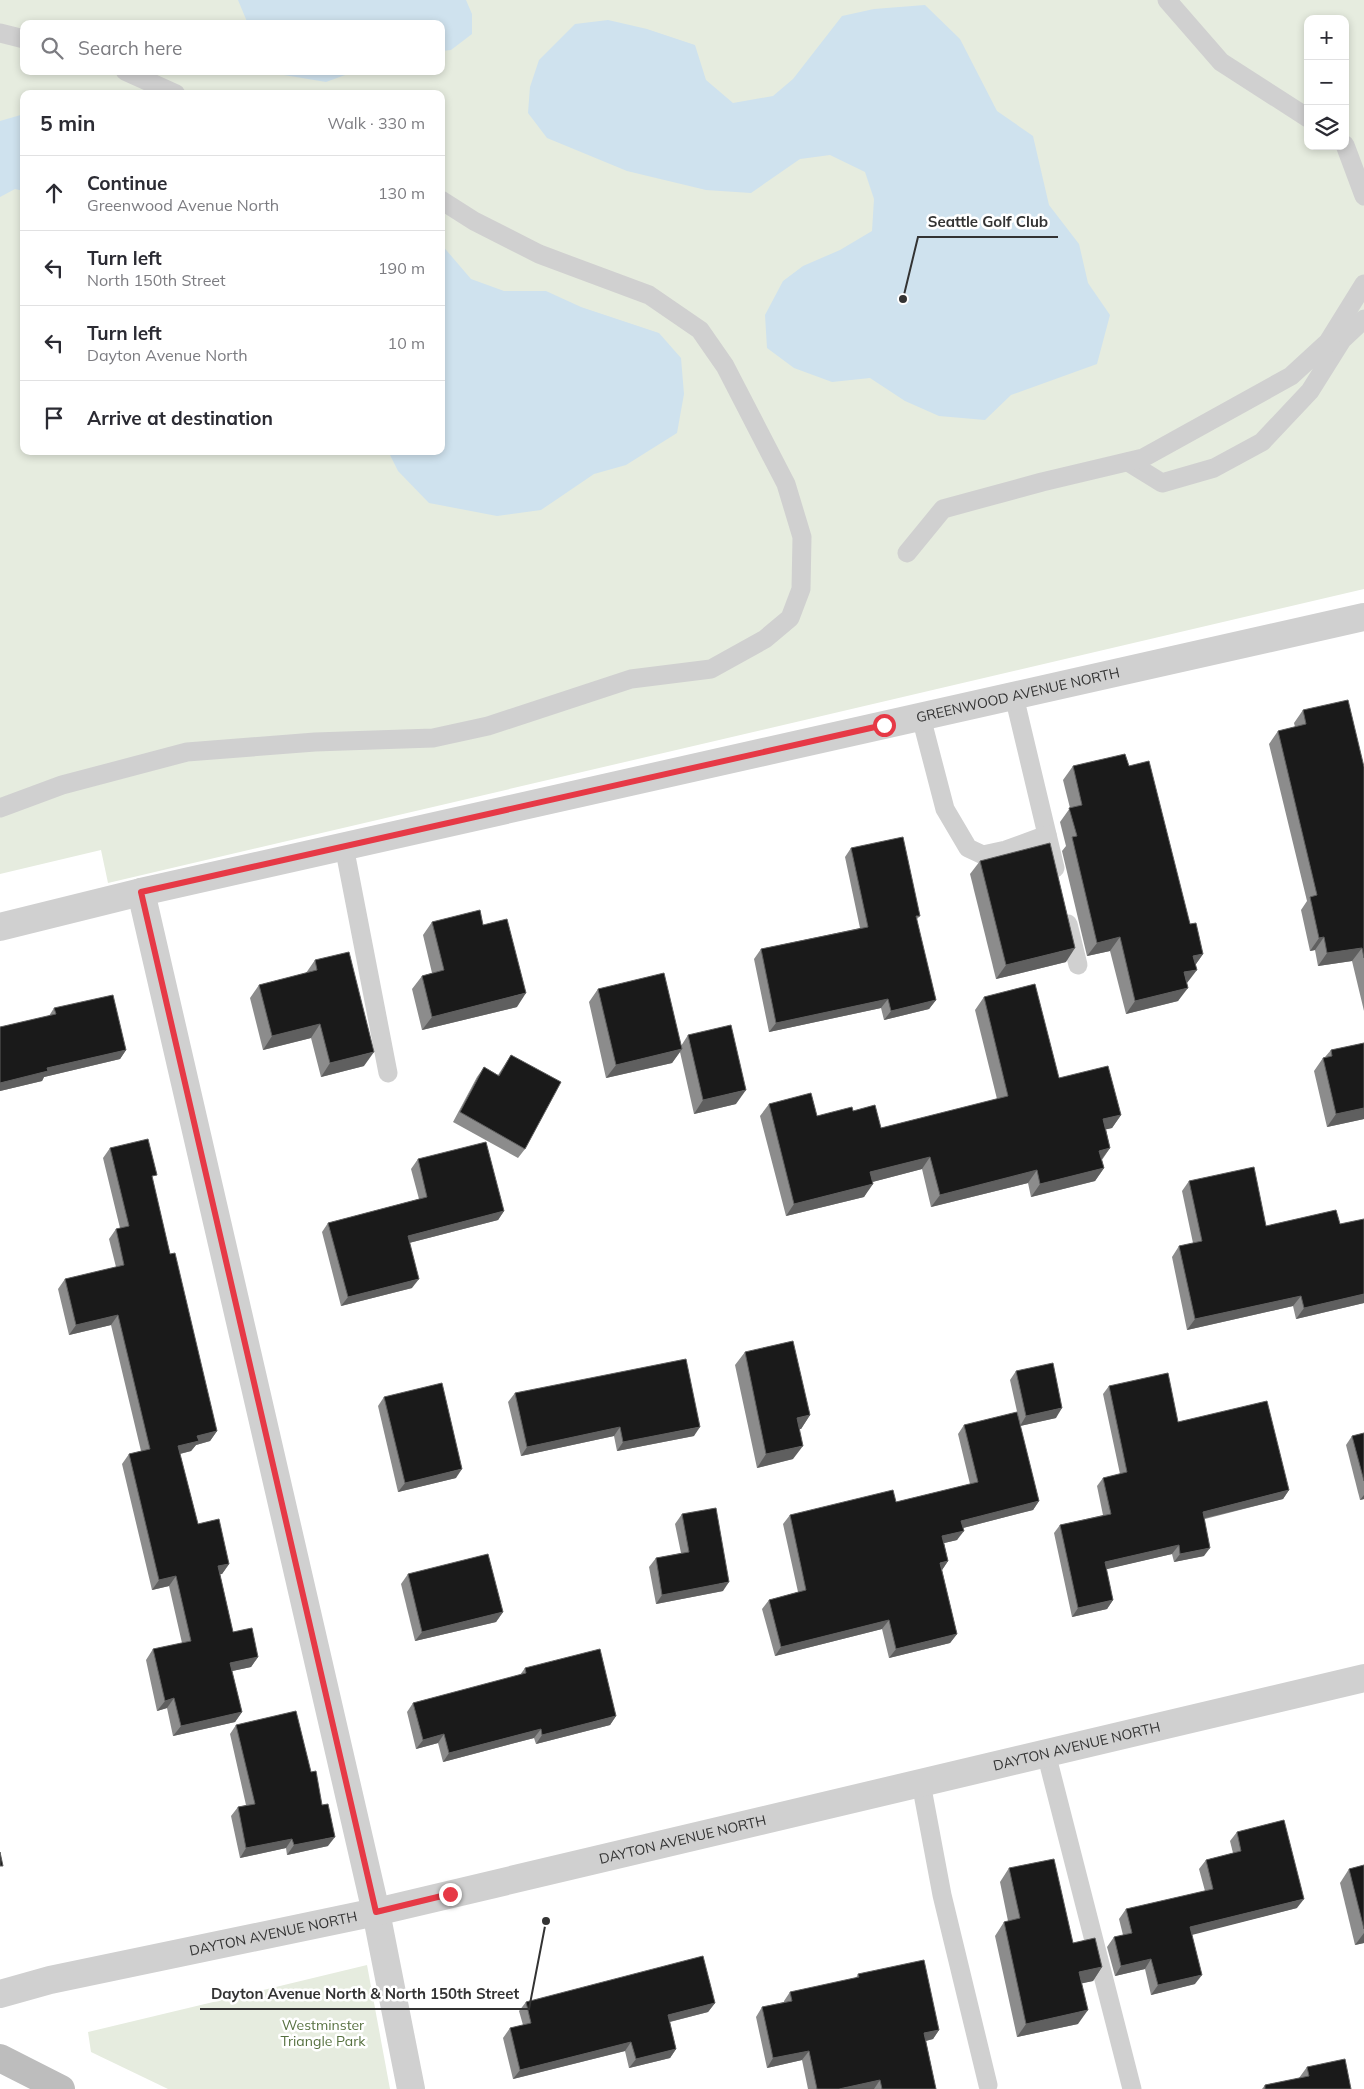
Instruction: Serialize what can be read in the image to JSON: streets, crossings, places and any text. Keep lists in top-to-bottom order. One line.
{"streets":{"street":["GREENWOOD AVENUE NORTH","DAYTON AVENUE NORTH"]},"parks":["Westminster Triangle Park"],"places":["Seattle Golf Club","Dayton Avenue North & North 150th Street"],"page":{"map_buttons":["+","−"],"search":"Search here","heading":["5 min","Walk · 330 m"],"list":[["Continue","Greenwood Avenue North","130 m"],["Turn left","North 150th Street","190 m"],["Turn left","Dayton Avenue North","10 m"],"Arrive at destination"]}}
